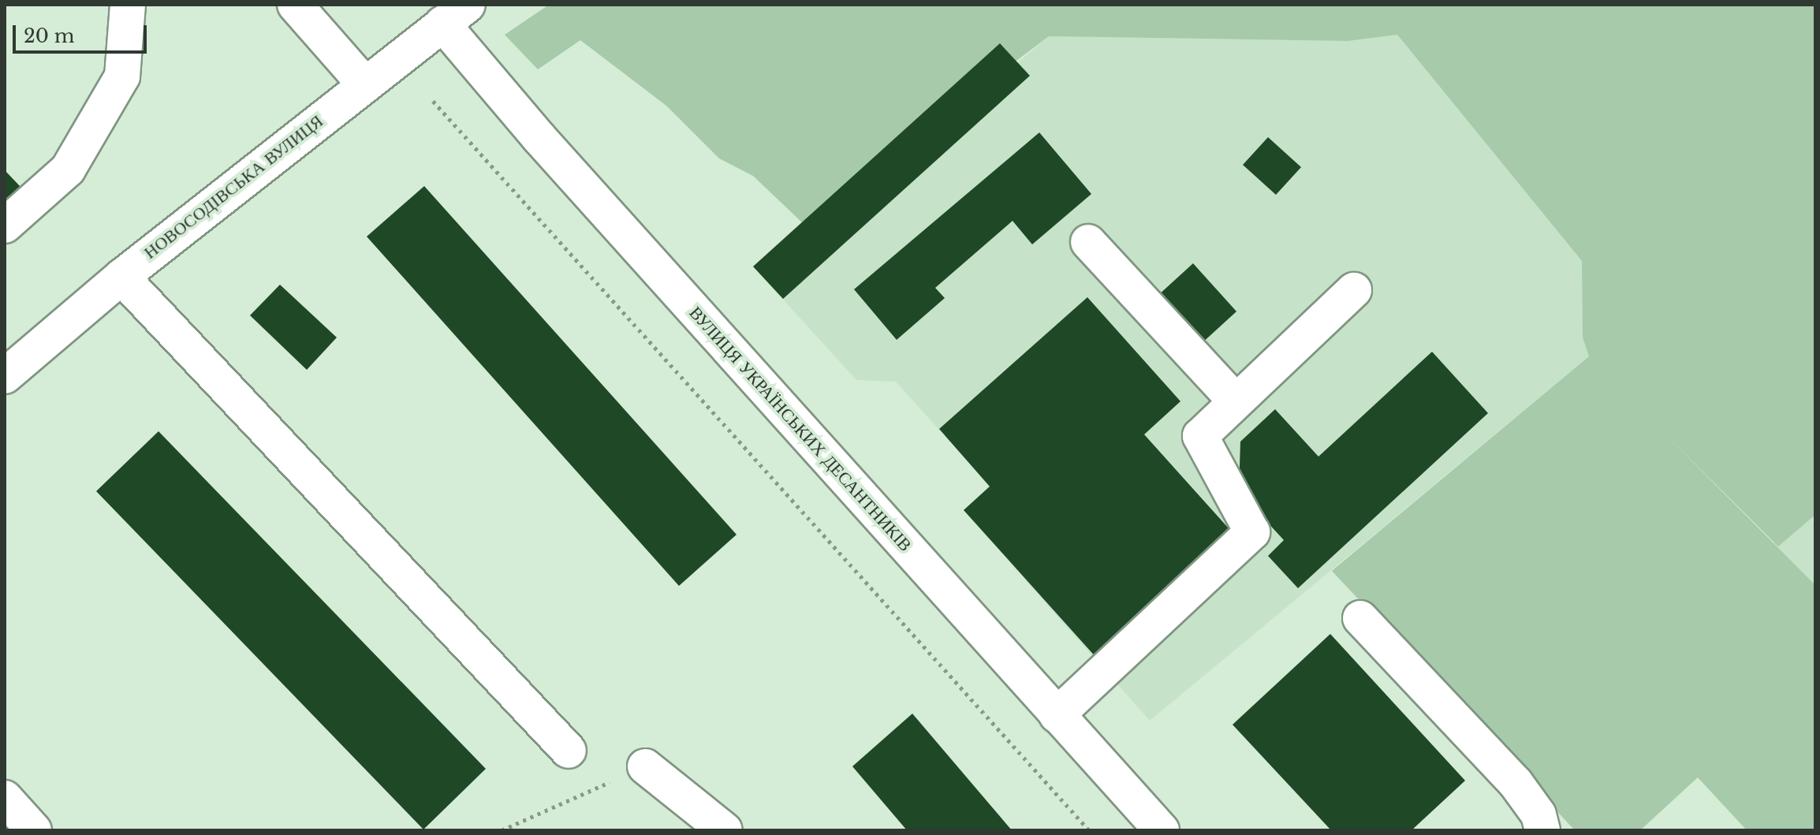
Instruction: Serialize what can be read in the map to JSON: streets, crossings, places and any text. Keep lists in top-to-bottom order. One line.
{"streets":{"street":["НОВОСОДІВСЬКА ВУЛИЦЯ","ВУЛИЦЯ УКРАЇНСЬКИХ ДЕСАНТНИКІВ"]},"crossings":[["НОВОСОДІВСЬКА ВУЛИЦЯ","ВУЛИЦЯ УКРАЇНСЬКИХ ДЕСАНТНИКІВ"]],"scale_bar":"20 m"}
